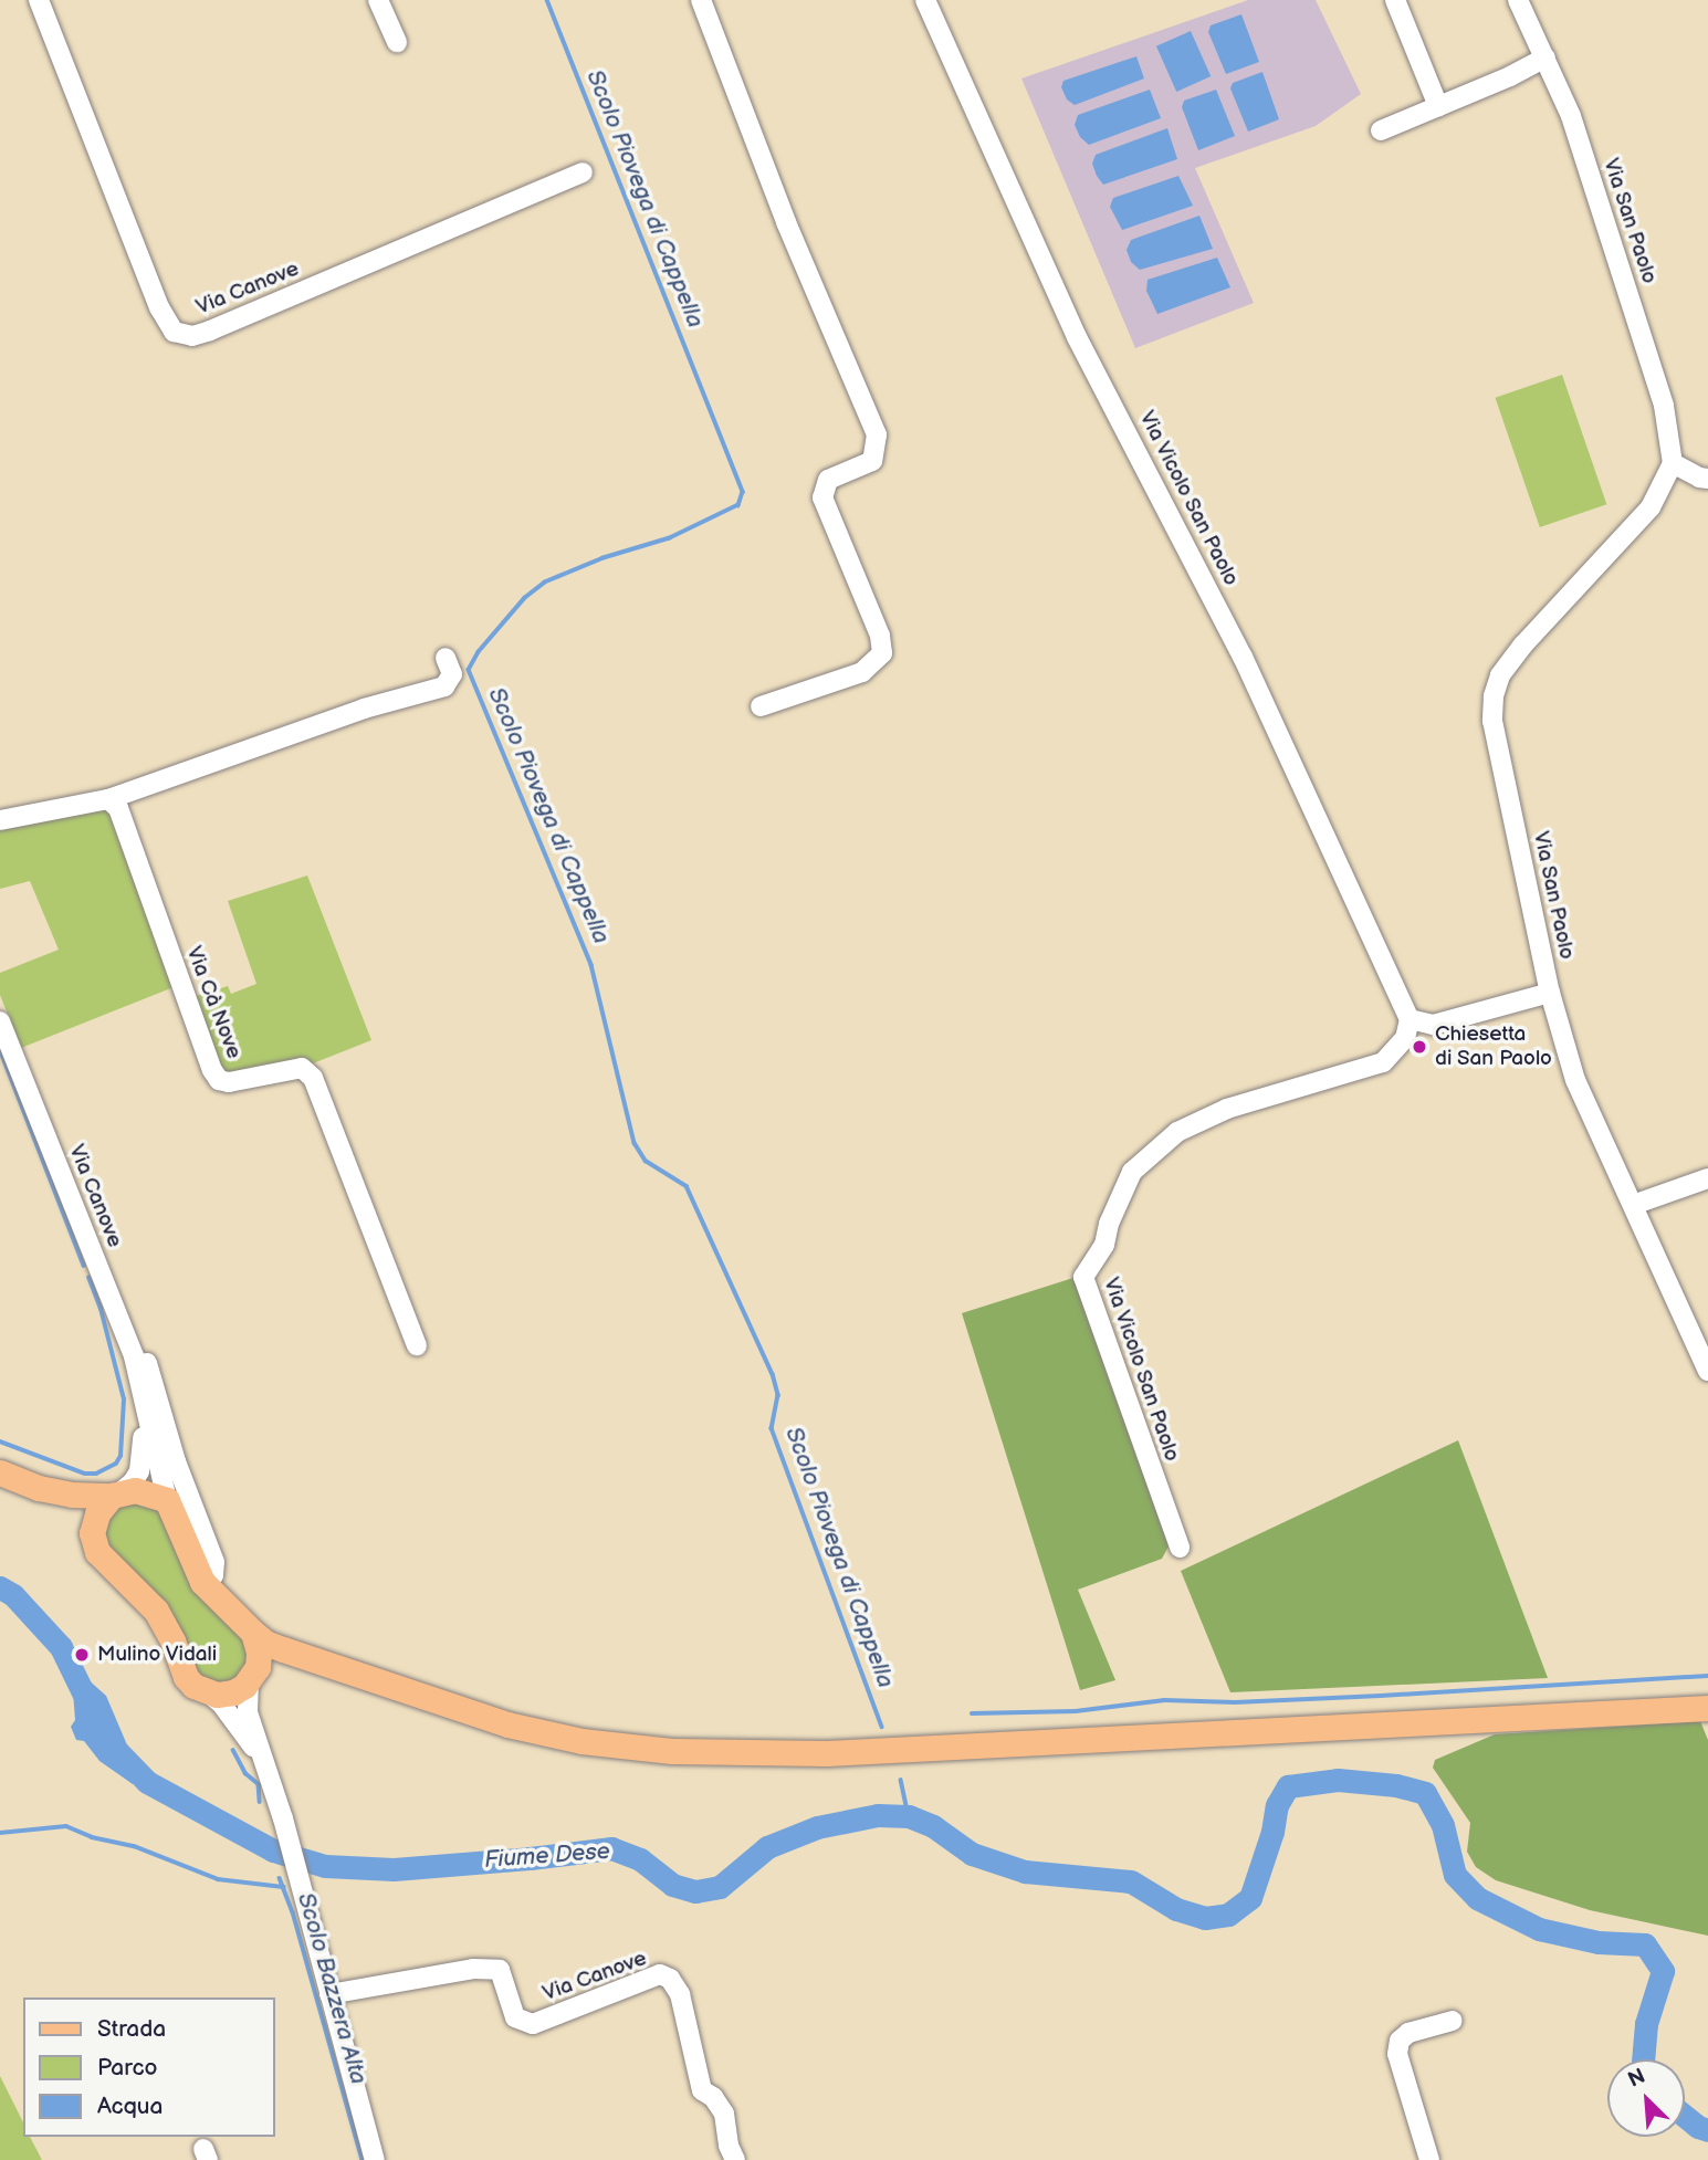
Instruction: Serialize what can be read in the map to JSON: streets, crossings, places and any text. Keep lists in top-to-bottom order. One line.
{"streets":{"street":["Via San Paolo","Via Canove","Via Vicolo San Paolo","Via Cà Nove"]},"water":["Scolo Piovega di Cappella","Fiume Dese","Scolo Bazzera Alta"],"places":["Chiesetta di San Paolo","Mulino Vidali"],"legend":["Strada","Parco","Acqua"],"north":"top left"}
